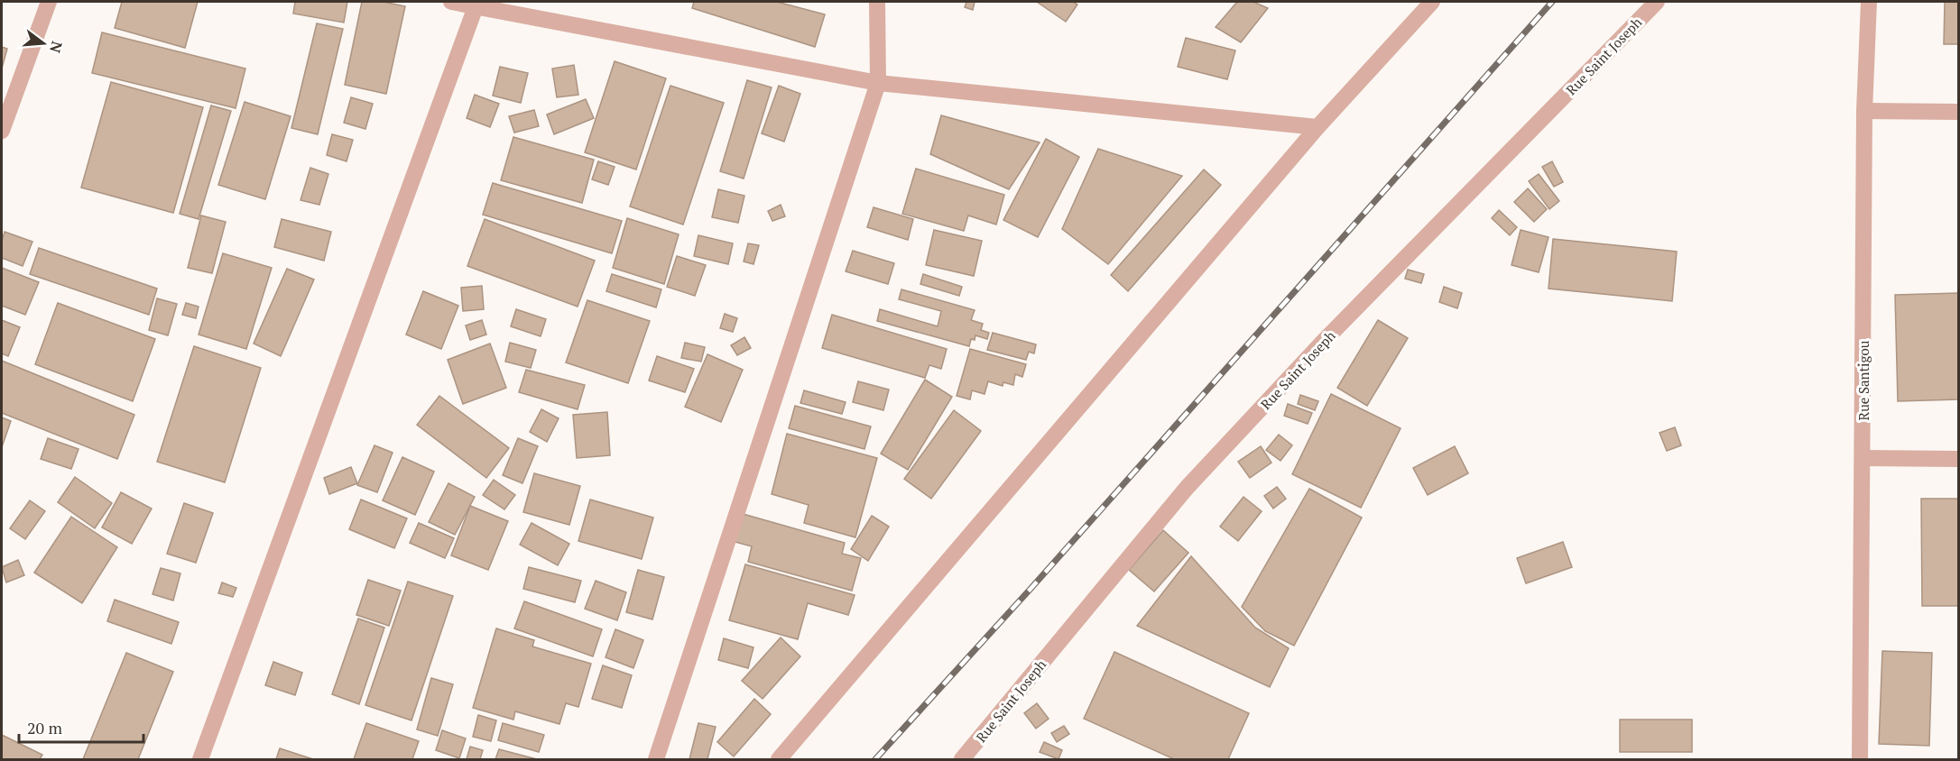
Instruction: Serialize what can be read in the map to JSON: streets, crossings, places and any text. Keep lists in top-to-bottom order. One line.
{"streets":{"street":["Rue Saint Joseph","Rue Santigou"]},"scale_bar":"20 m","north":"right"}
